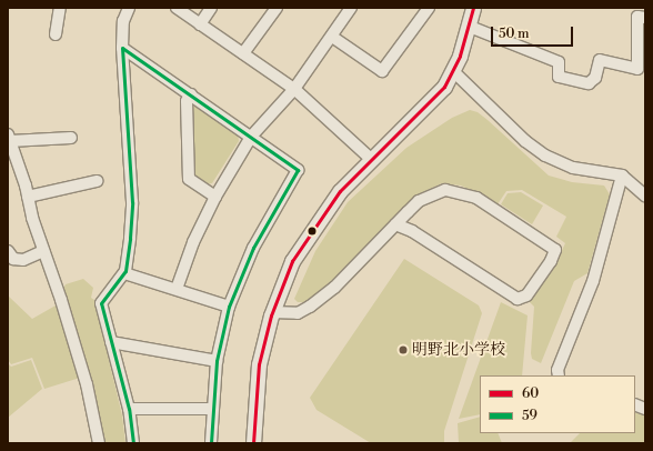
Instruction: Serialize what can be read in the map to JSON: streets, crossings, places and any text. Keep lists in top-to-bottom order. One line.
{"places":["明野北小学校"],"lines":["transit line 60","transit line 59"],"legend":["60","59"],"scale_bar":"50 m"}
